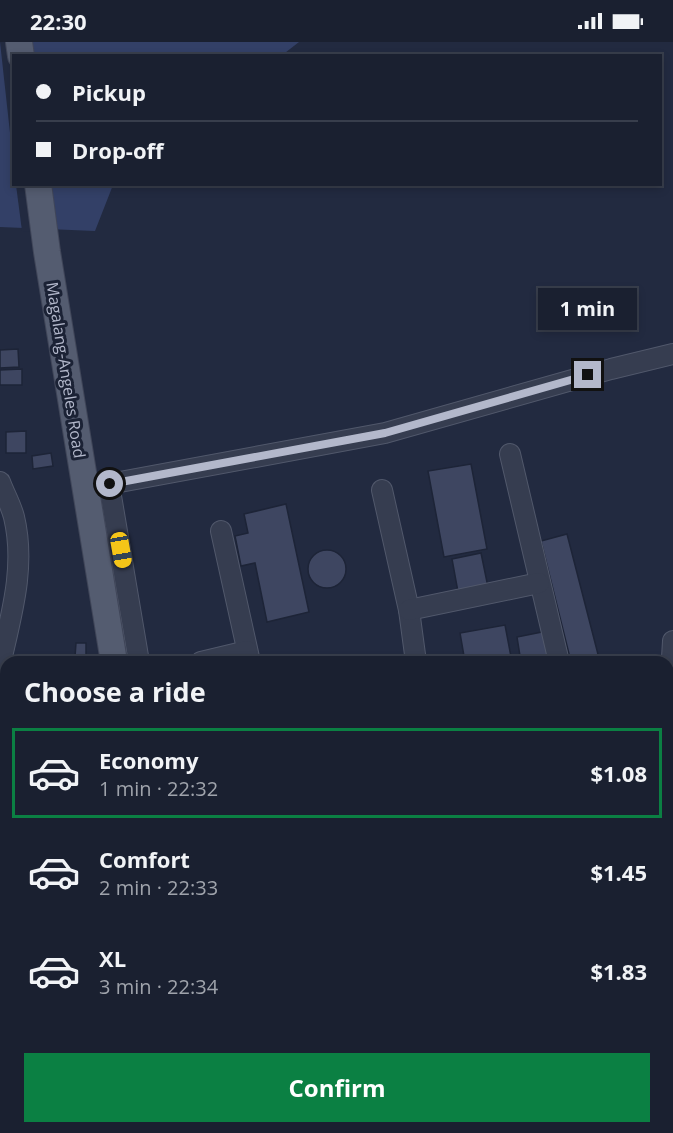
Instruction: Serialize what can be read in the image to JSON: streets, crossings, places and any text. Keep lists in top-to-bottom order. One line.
{"streets":{"main road":["Magalang-Angeles Road"]},"page":{"status":"22:30","banner":["Pickup","Drop-off"],"bubble":"1 min","heading":"Choose a ride","list":[{"name":"Economy","note":"1 min · 22:32","value":"$1.08"},{"name":"Comfort","note":"2 min · 22:33","value":"$1.45"},{"name":"XL","note":"3 min · 22:34","value":"$1.83"}],"buttons":"Confirm"}}
